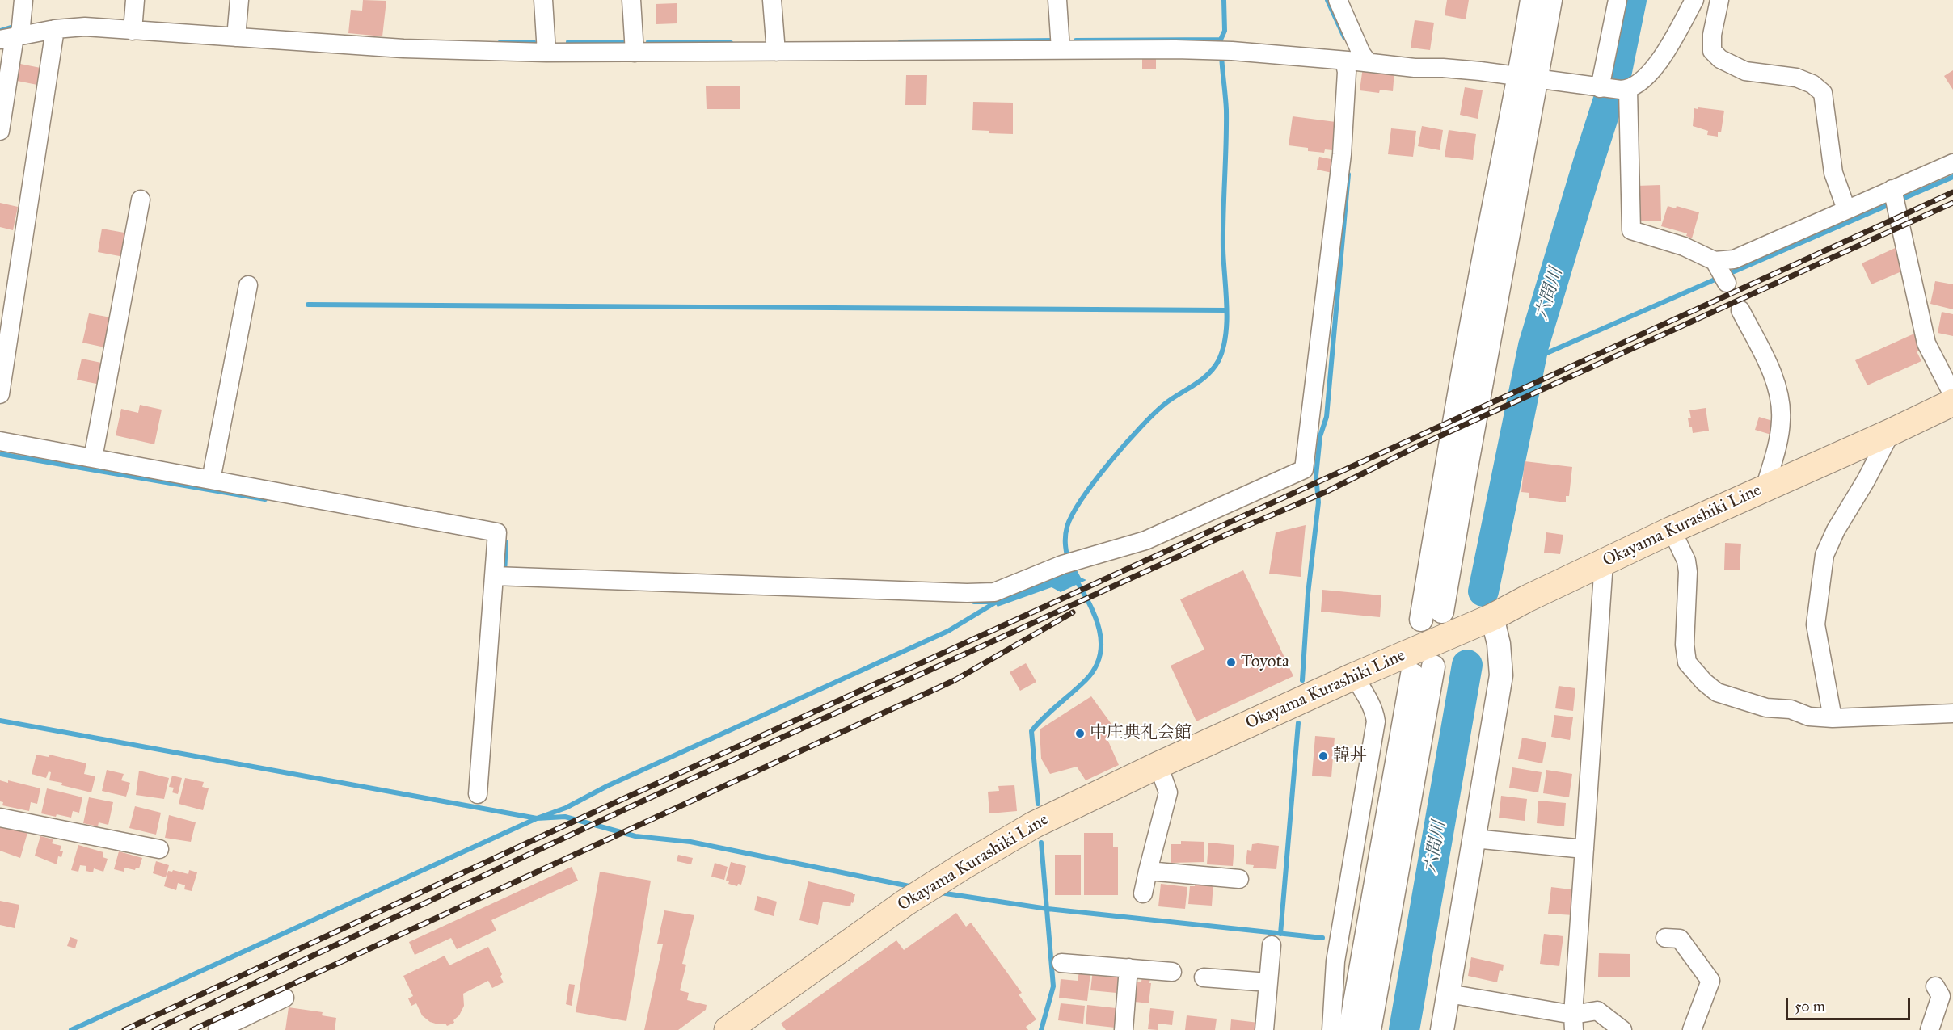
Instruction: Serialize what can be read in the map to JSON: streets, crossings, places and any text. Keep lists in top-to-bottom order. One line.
{"streets":{"main road":["Okayama Kurashiki Line"]},"water":["六間川"],"places":["Toyota","中庄典礼会館","韓丼"],"scale_bar":"50 m"}
